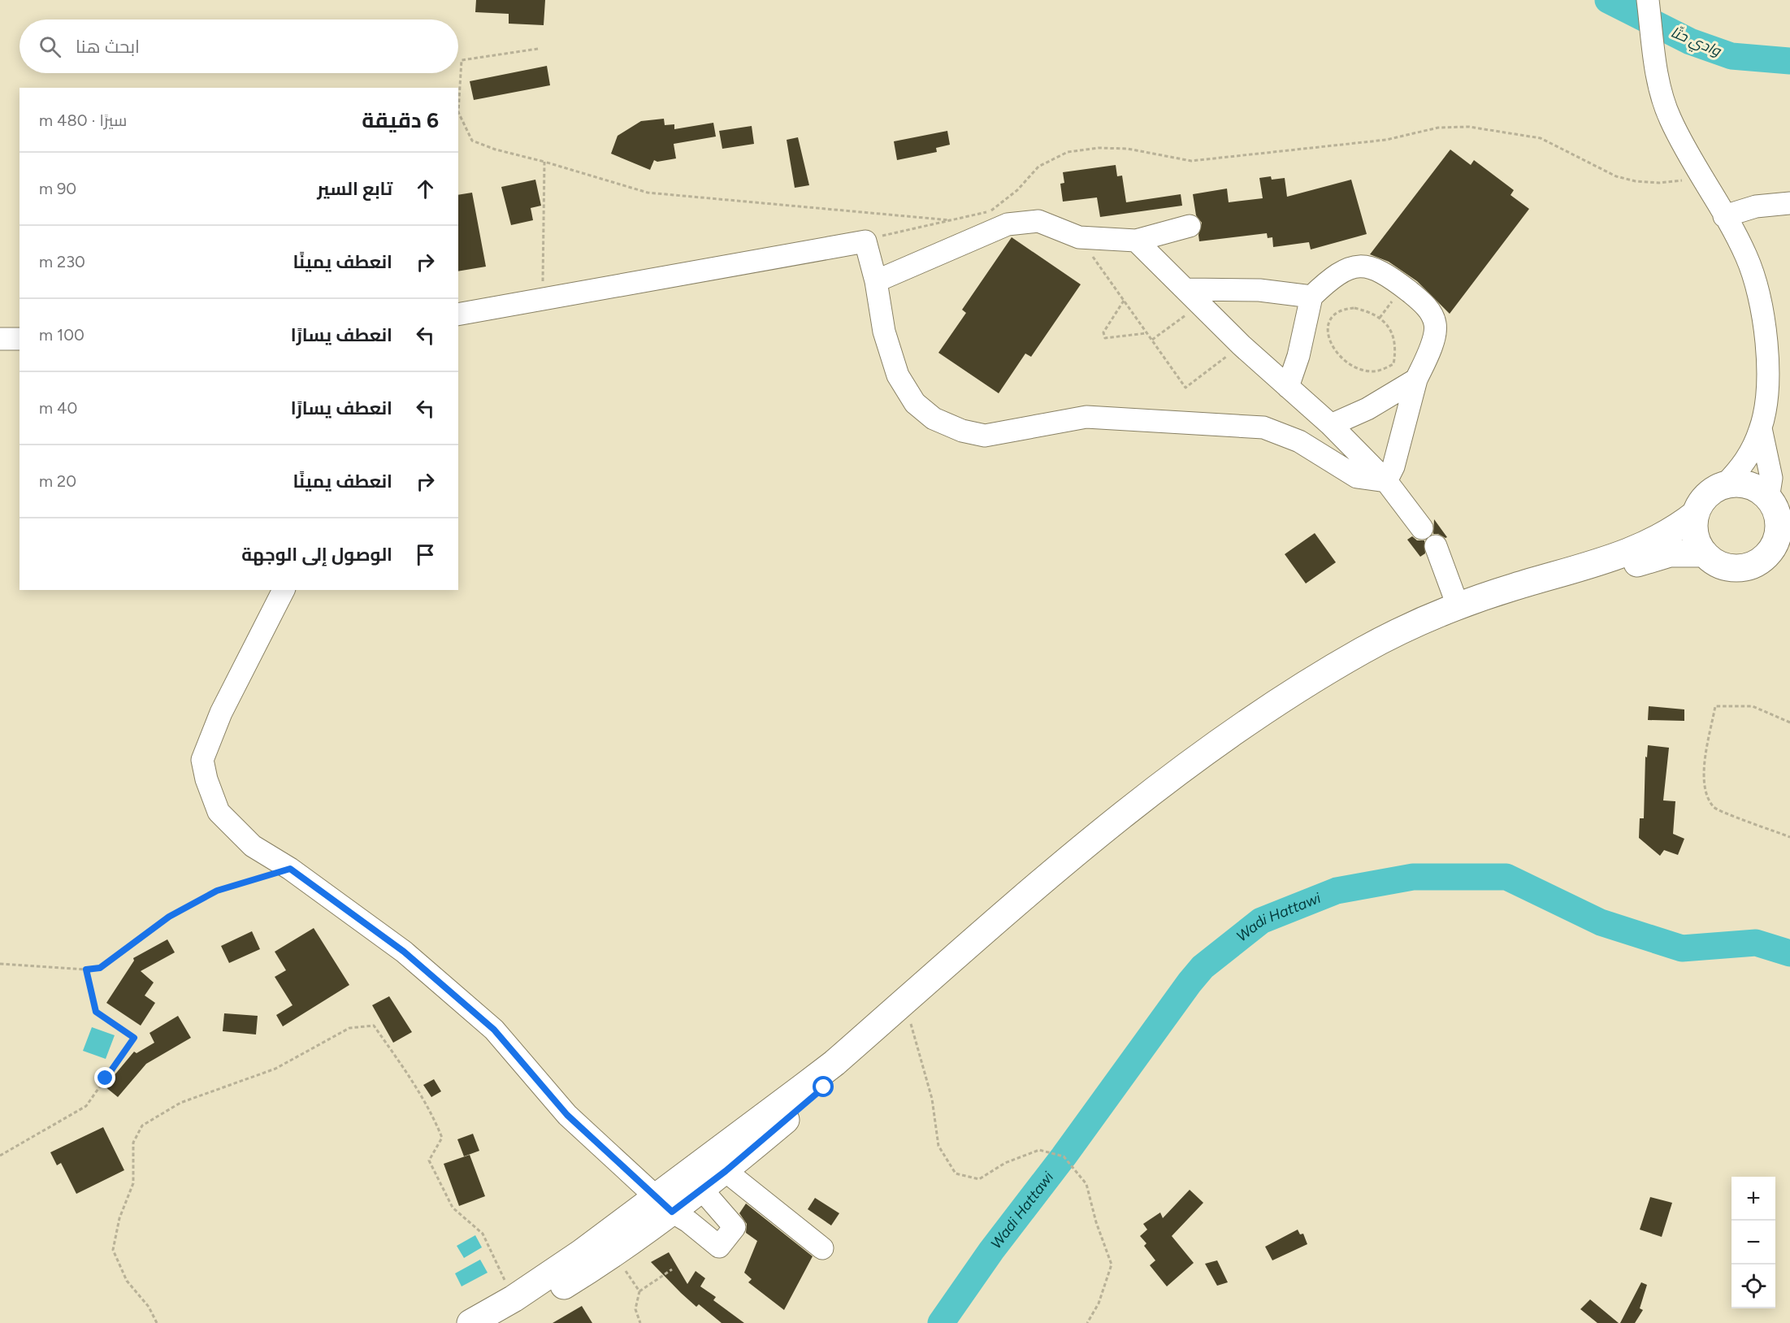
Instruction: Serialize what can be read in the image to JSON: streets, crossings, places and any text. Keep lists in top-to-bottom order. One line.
{"water":["وادي حتّا","Wadi Hattawi"],"page":{"search":"ابحث هنا","heading":["6 دقيقة","سيرًا · 480 m"],"list":[["تابع السير","90 m"],["انعطف يمينًا","230 m"],["انعطف يسارًا","100 m"],["انعطف يسارًا","40 m"],["انعطف يمينًا","20 m"],"الوصول إلى الوجهة"],"map_buttons":["+","−"]}}
